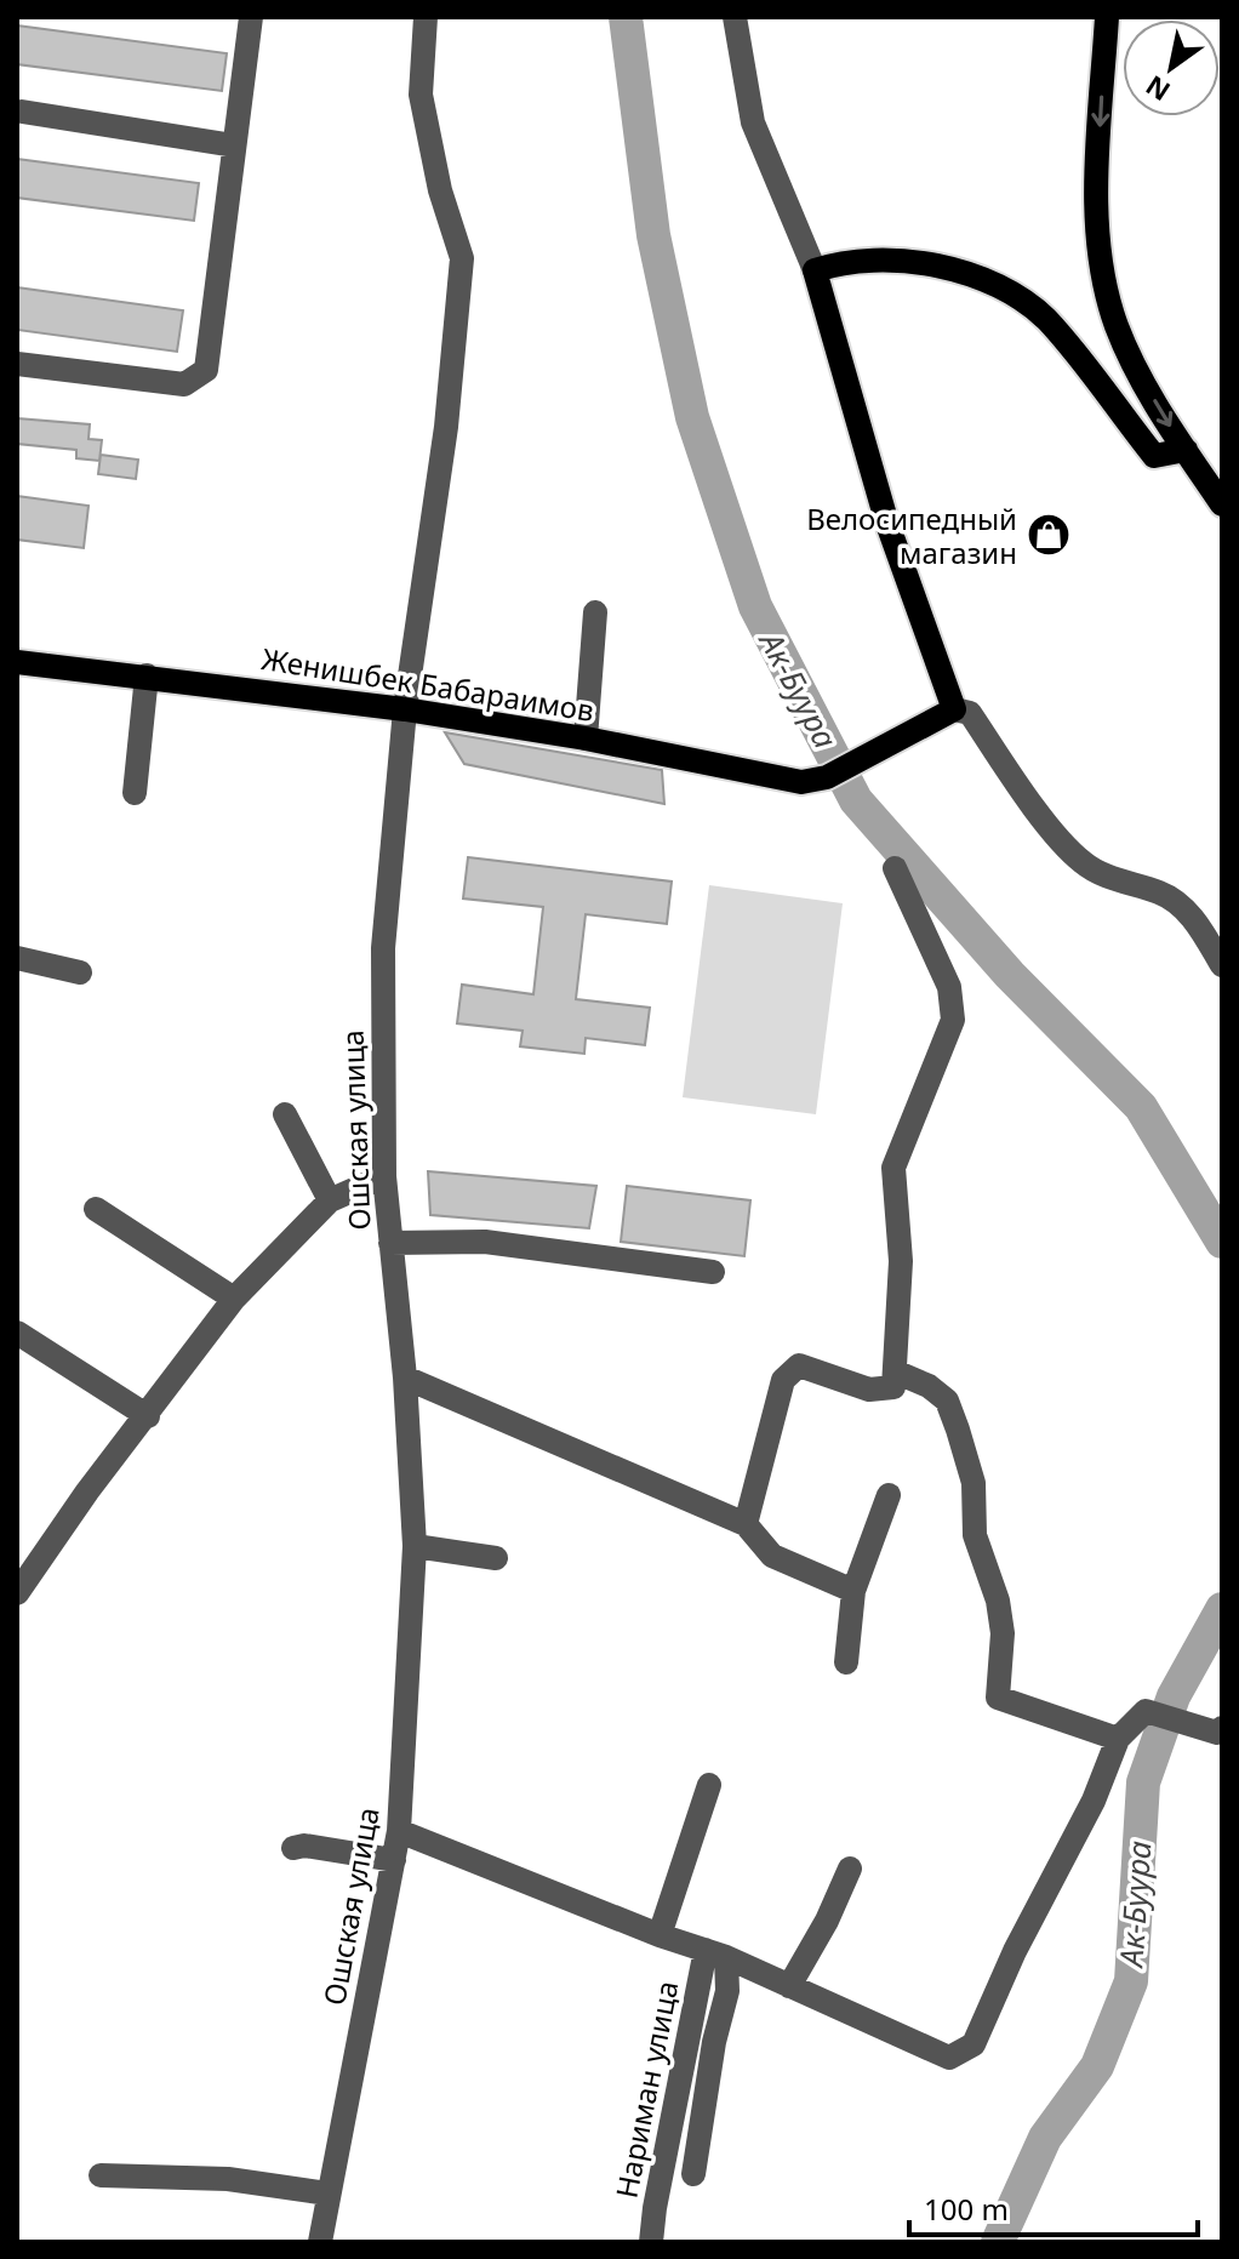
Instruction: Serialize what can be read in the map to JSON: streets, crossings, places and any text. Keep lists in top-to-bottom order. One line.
{"streets":{"main road":["Женишбек Бабараимов"],"street":["Ошская улица","Нариман улица"]},"crossings":[["Женишбек Бабараимов","Ошская улица"]],"water":["Ак-Буура"],"places":{"shop":["Велосипедный магазин"]},"scale_bar":"100 m","north":"bottom left"}
